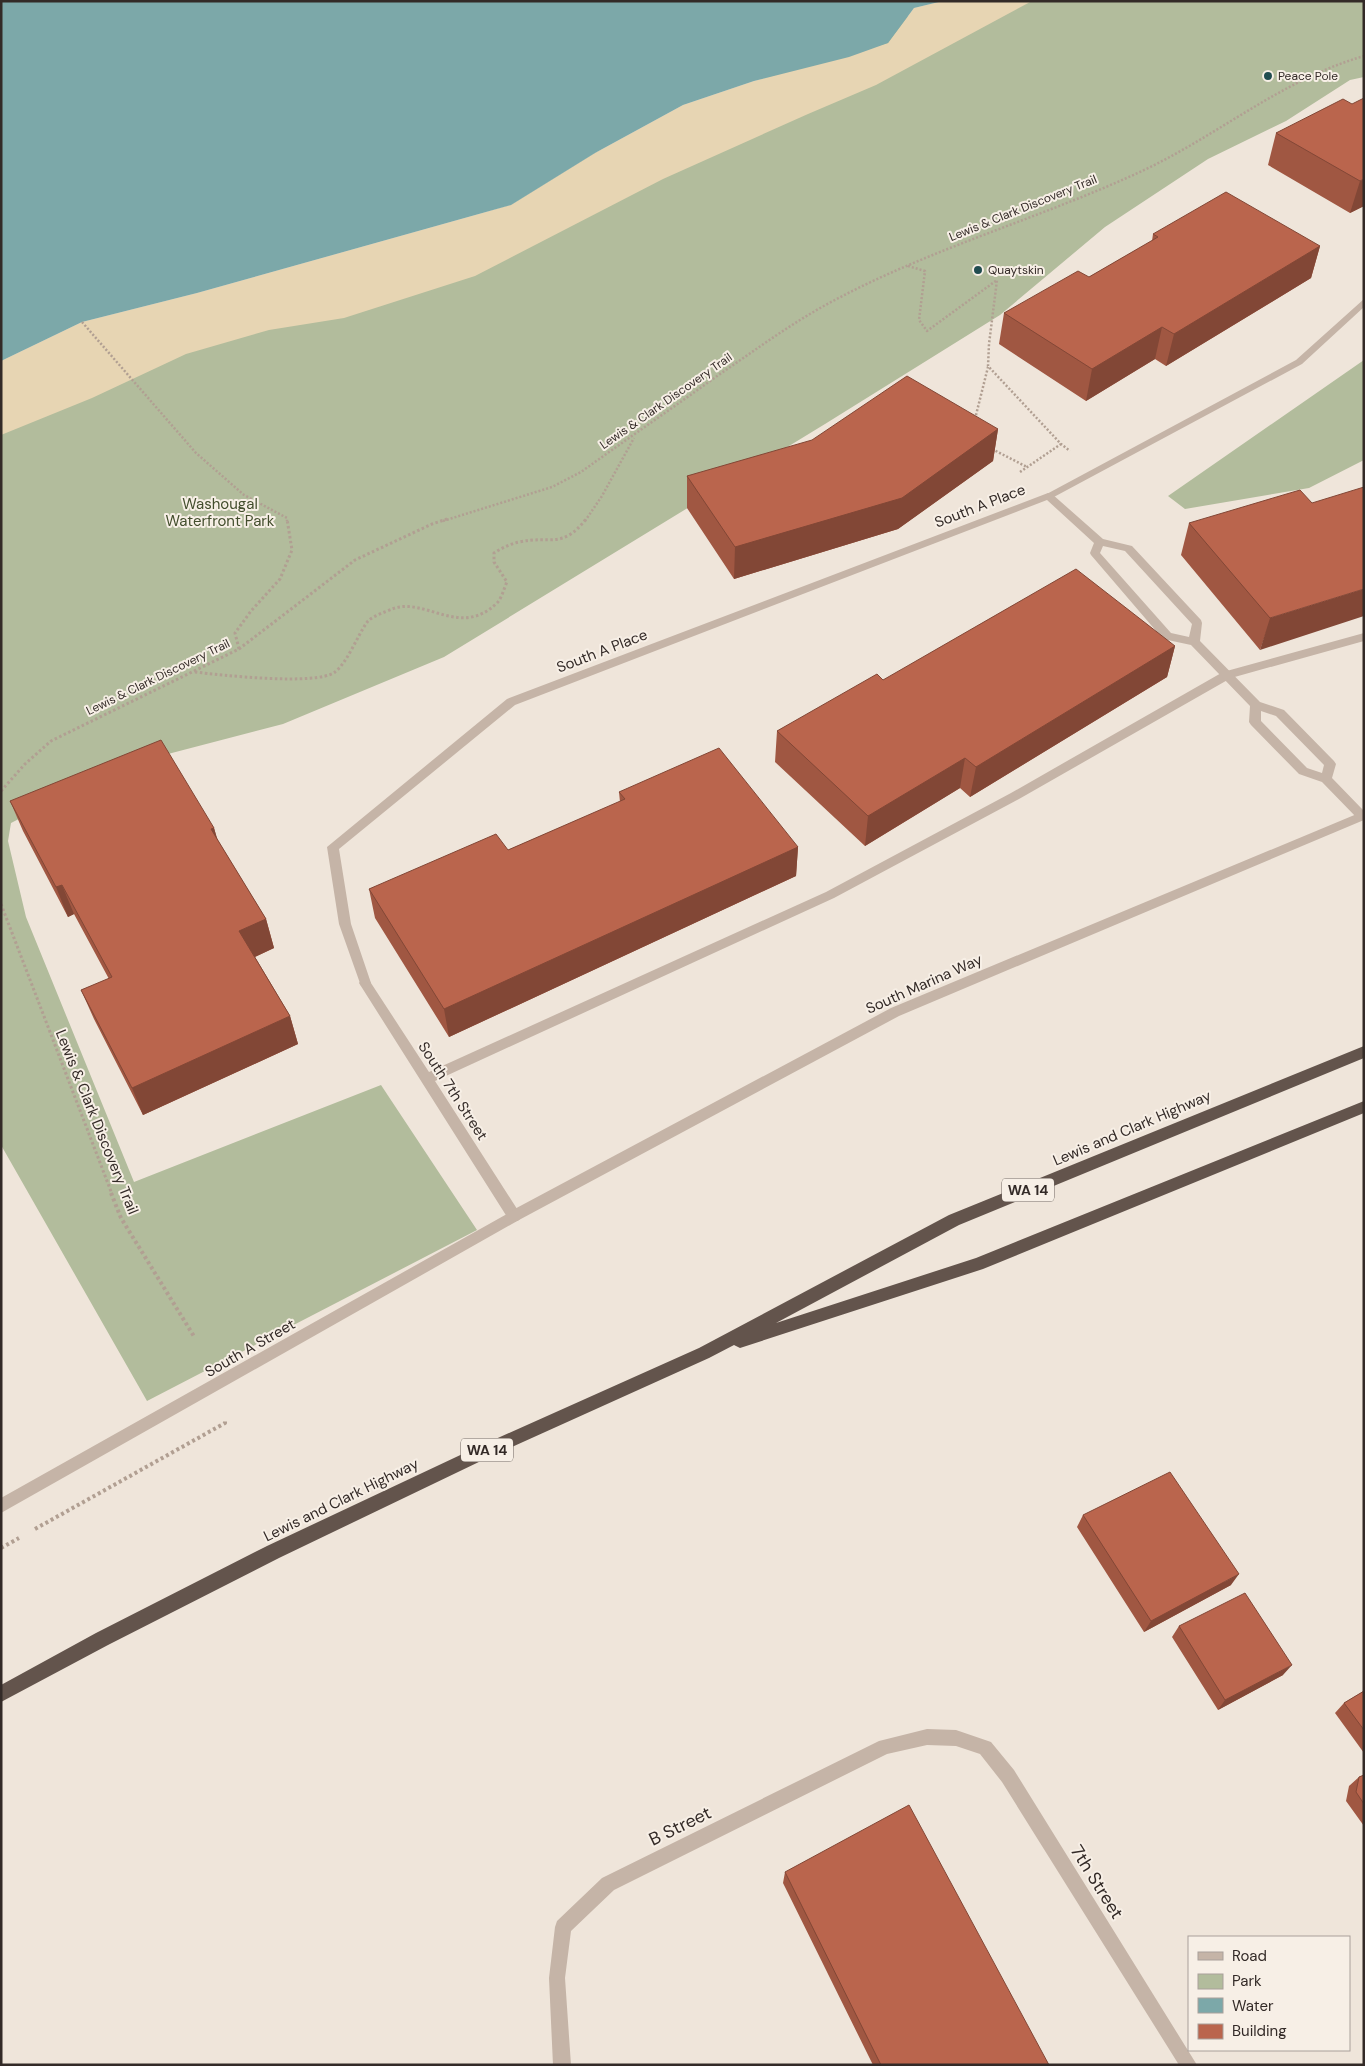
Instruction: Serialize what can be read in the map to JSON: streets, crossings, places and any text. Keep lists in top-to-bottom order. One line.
{"streets":{"highway":["Lewis and Clark Highway","WA 14"],"street":["South A Place","South Marina Way","South 7th Street","South A Street","B Street","7th Street"],"path":["Lewis & Clark Discovery Trail"]},"crossings":[["South A Place","South 7th Street"],["South Marina Way","South 7th Street"],["South Marina Way","South A Street"],["South 7th Street","South A Street"],["B Street","7th Street"]],"parks":["Washougal Waterfront Park"],"places":["Peace Pole","Quaytskin"],"legend":["Road","Park","Water","Building"]}
